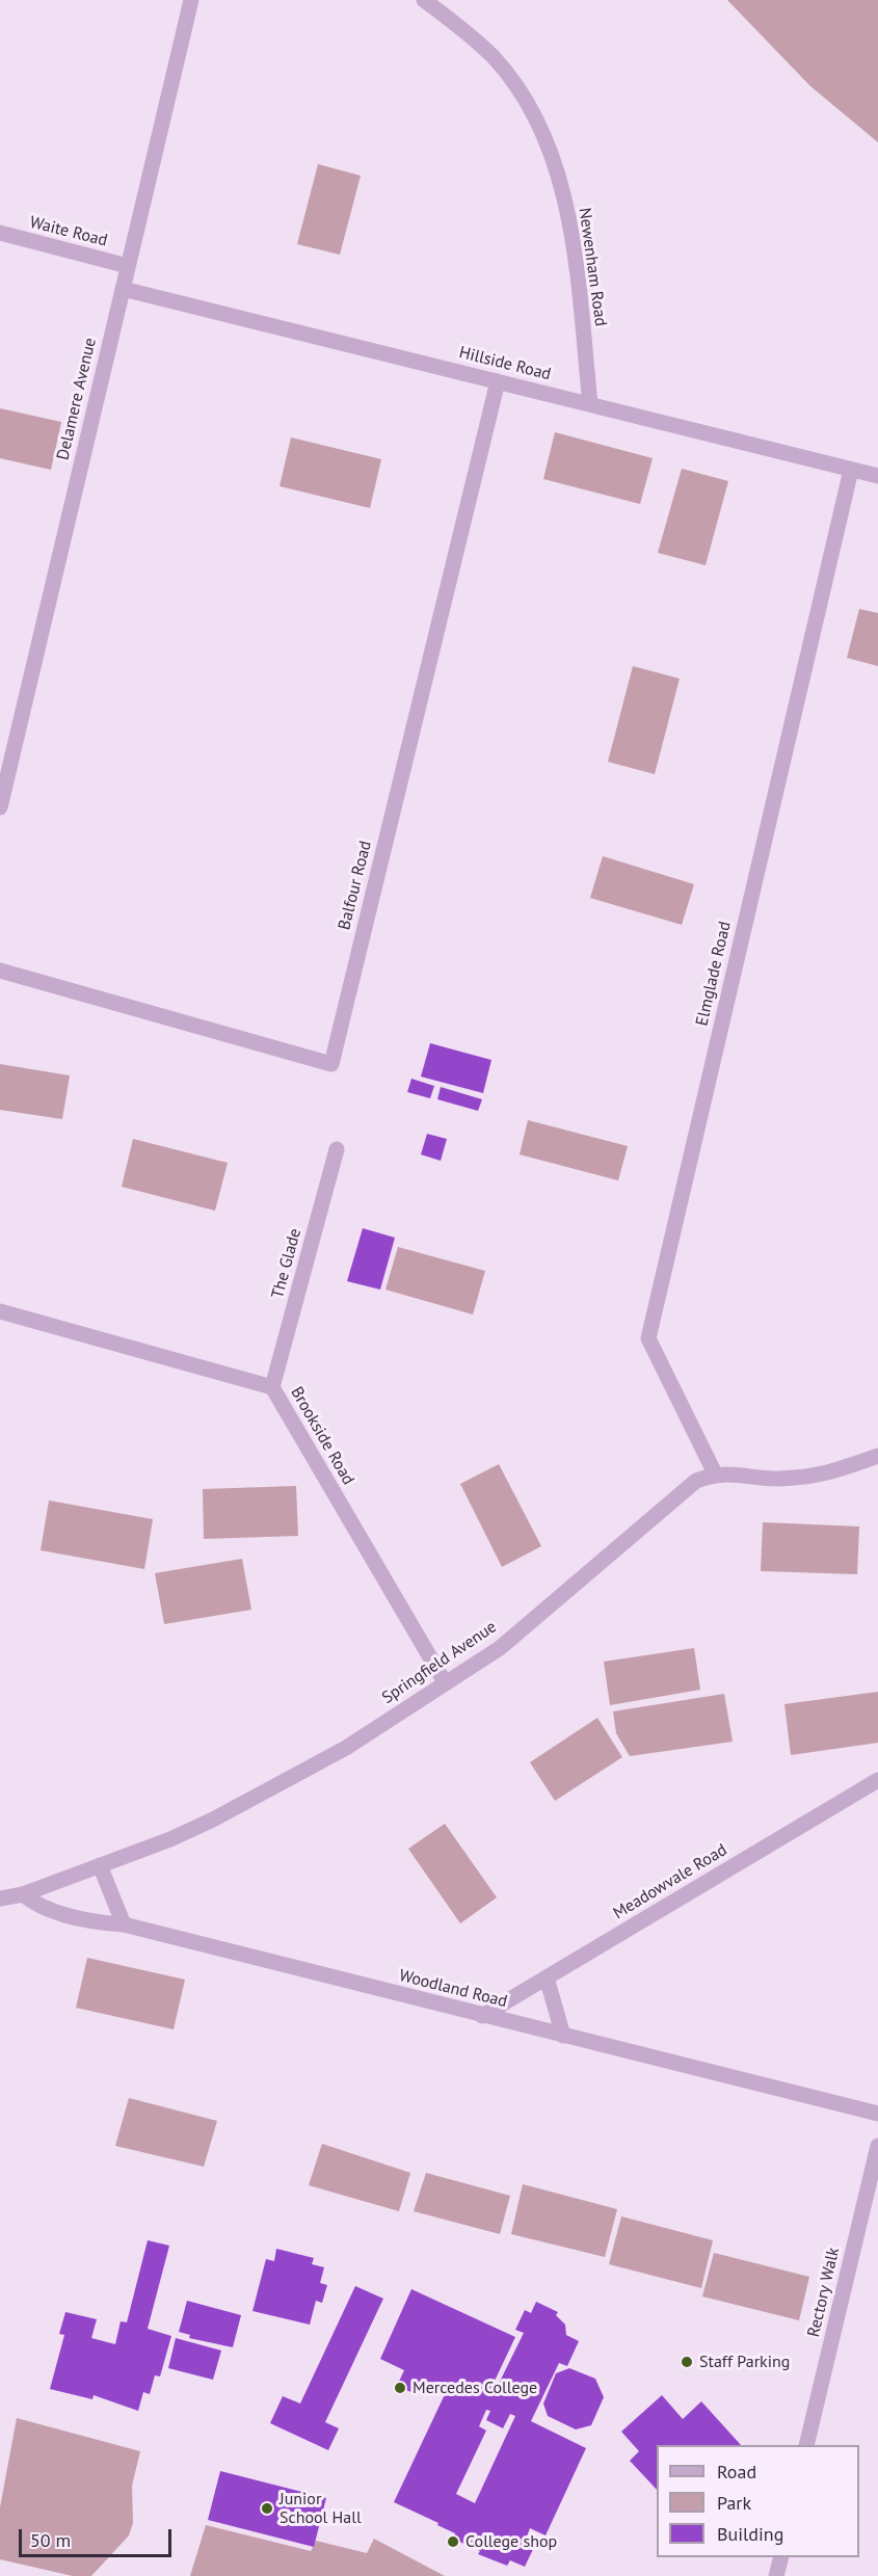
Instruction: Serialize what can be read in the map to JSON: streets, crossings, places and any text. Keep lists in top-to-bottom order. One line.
{"streets":{"street":["Waite Road","Newenham Road","Hillside Road","Delamere Avenue","Balfour Road","Elmglade Road","The Glade","Brookside Road","Springfield Avenue","Meadowvale Road","Woodland Road","Rectory Walk"]},"crossings":[["Waite Road","Delamere Avenue"],["Newenham Road","Hillside Road"],["Hillside Road","Delamere Avenue"],["Hillside Road","Balfour Road"],["Hillside Road","Elmglade Road"],["Elmglade Road","Springfield Avenue"],["The Glade","Brookside Road"],["Brookside Road","Springfield Avenue"],["Springfield Avenue","Woodland Road"],["Meadowvale Road","Woodland Road"]],"places":["Staff Parking","Mercedes College","Junior School Hall","College shop"],"legend":["Road","Park","Building"],"scale_bar":"50 m"}
